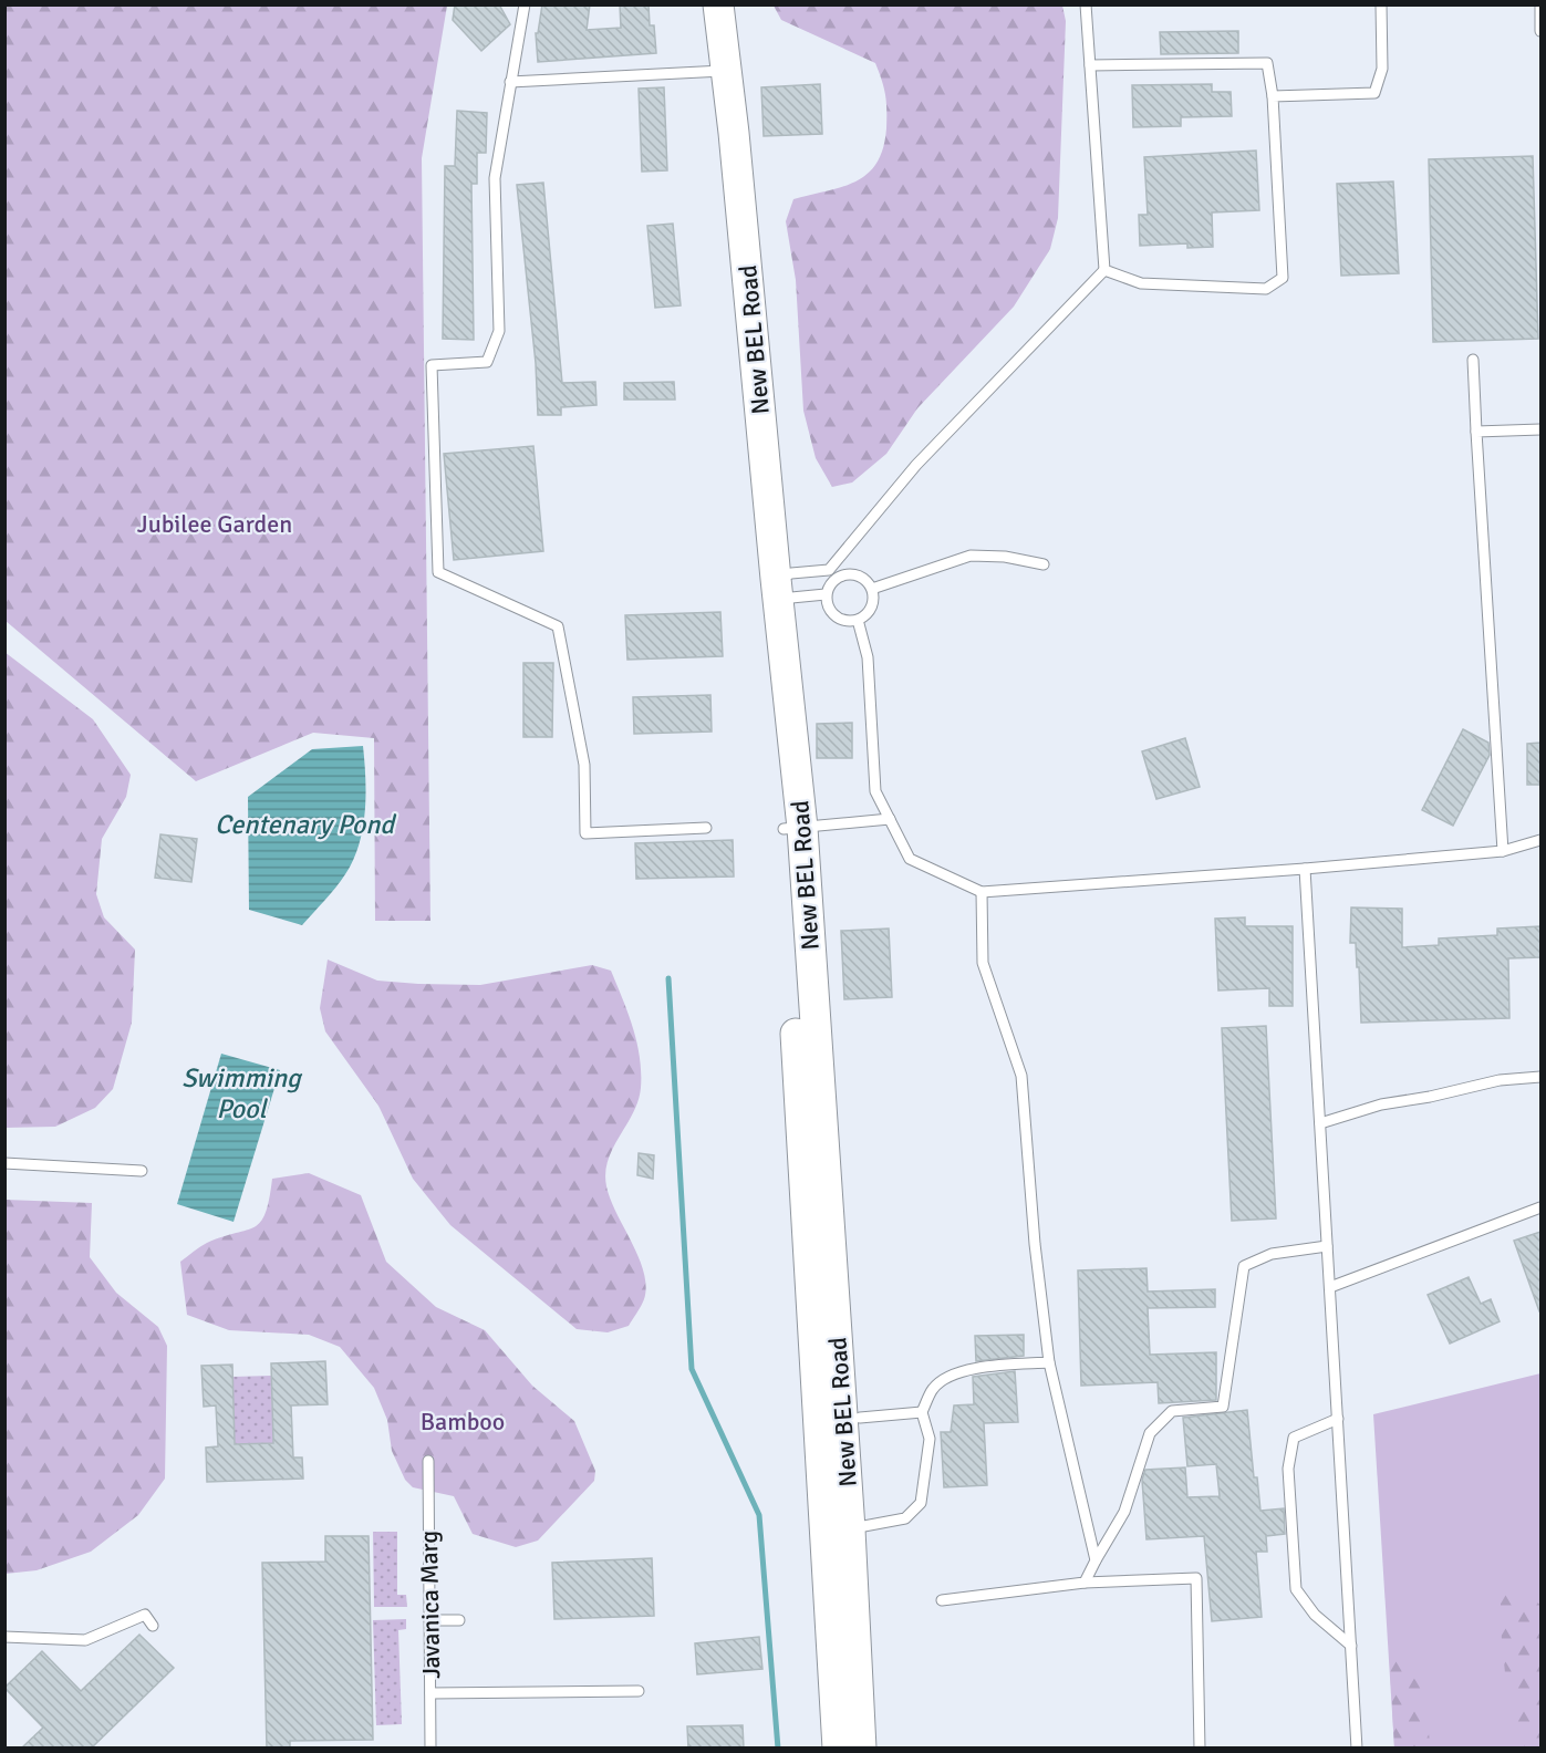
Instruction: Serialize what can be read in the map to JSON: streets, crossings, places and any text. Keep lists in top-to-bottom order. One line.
{"streets":{"main road":["New BEL Road"],"lane":["Javanica Marg"]},"water":["Centenary Pond","Swimming Pool"],"parks":["Jubilee Garden","Bamboo"]}
